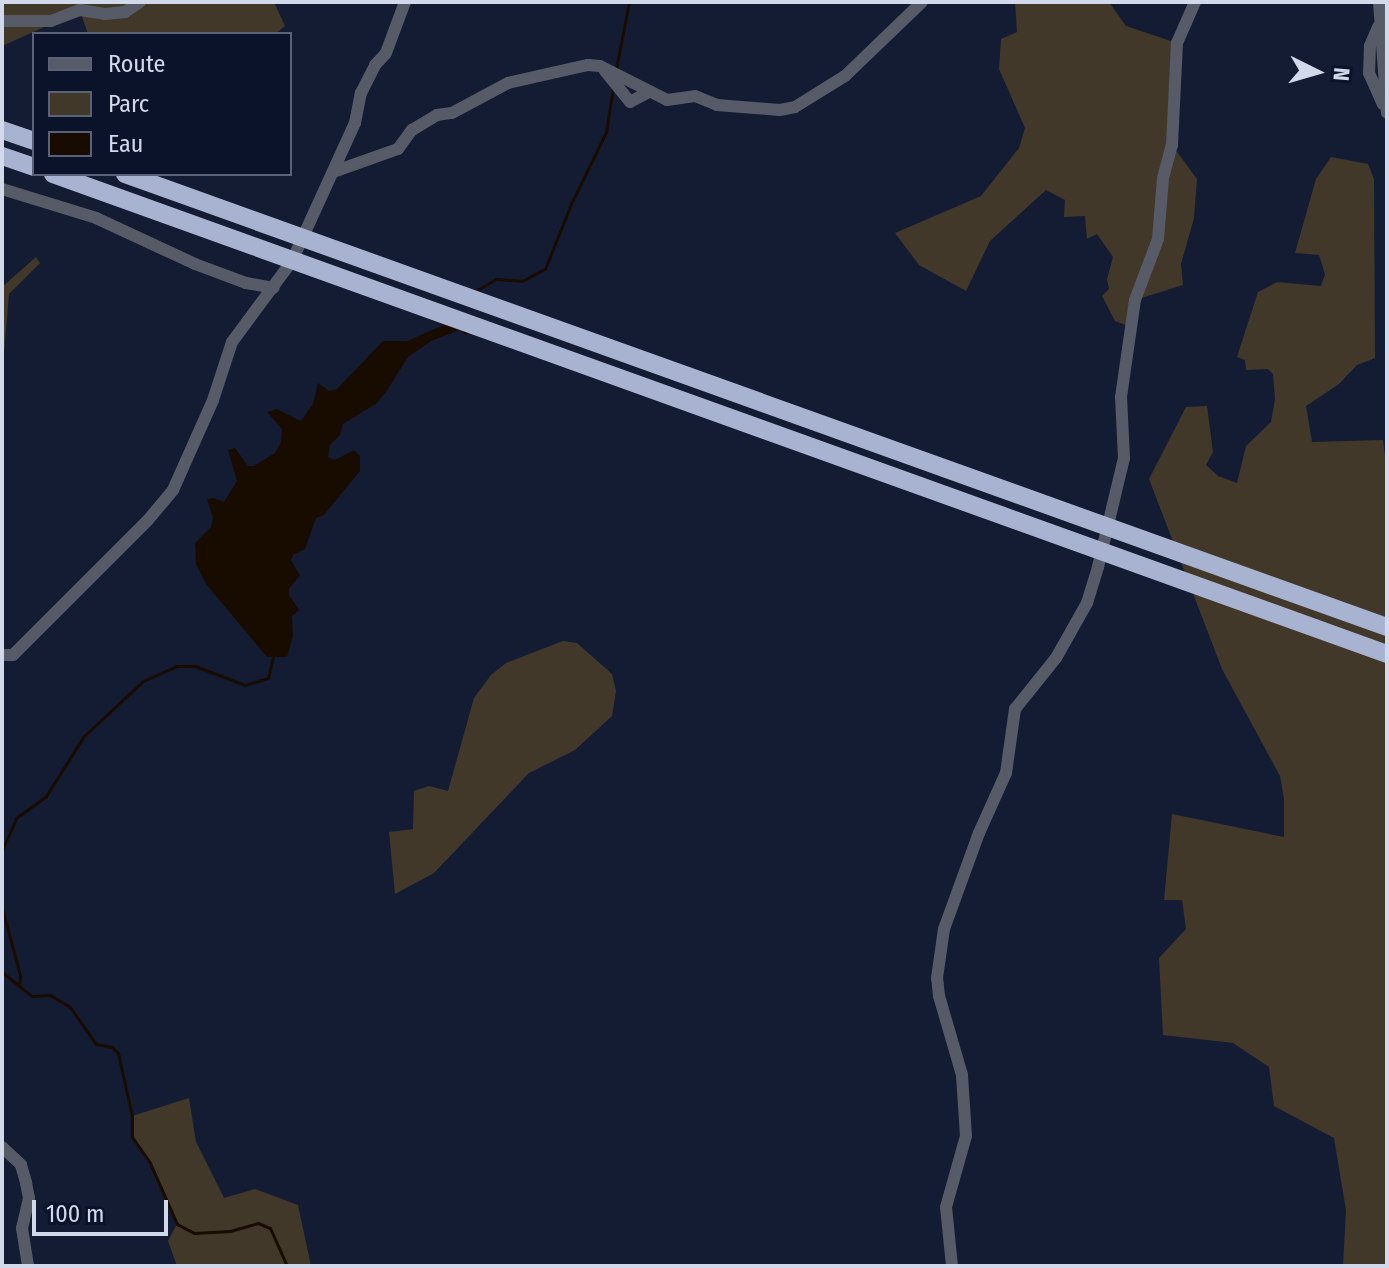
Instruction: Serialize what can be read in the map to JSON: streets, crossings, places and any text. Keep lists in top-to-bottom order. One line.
{"legend":["Route","Parc","Eau"],"scale_bar":"100 m","north":"right"}
